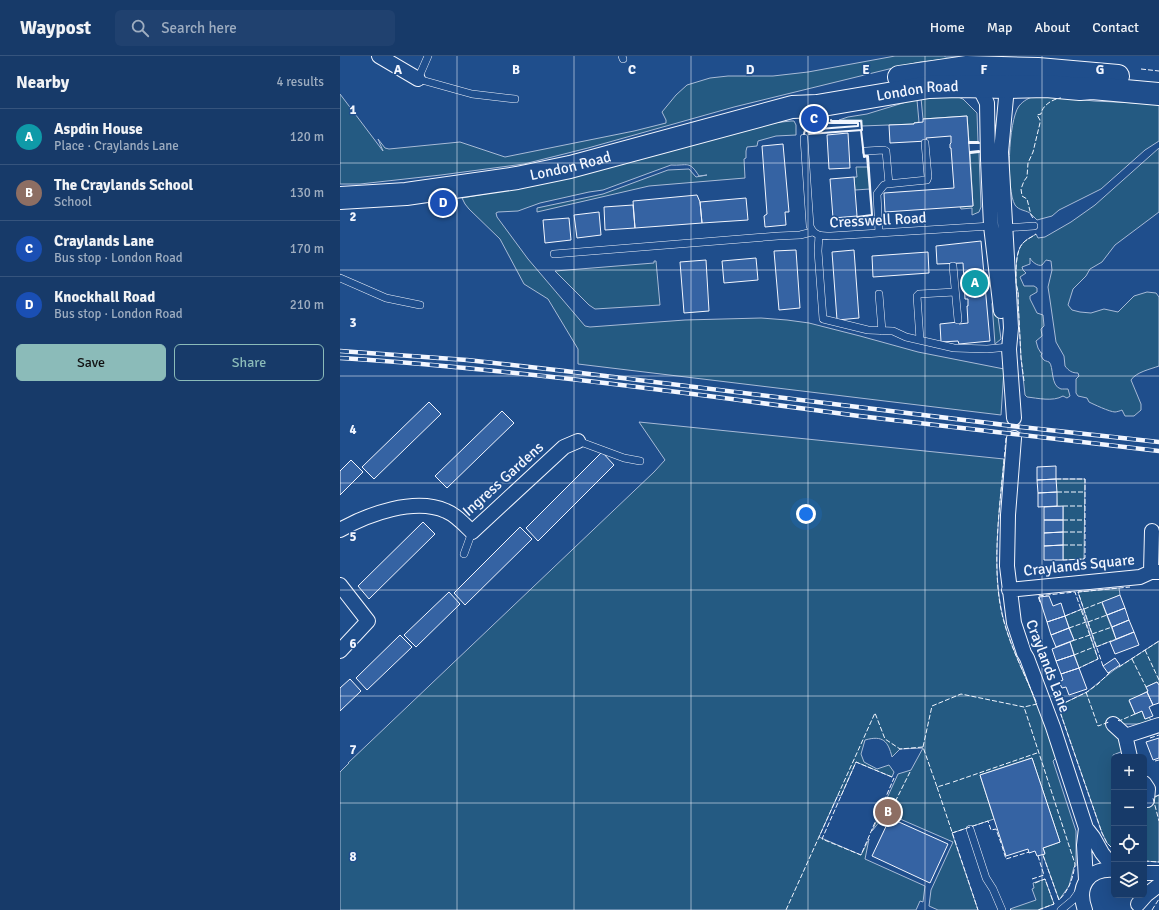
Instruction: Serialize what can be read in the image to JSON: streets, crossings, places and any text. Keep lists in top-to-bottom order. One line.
{"streets":{"main road":["London Road"],"street":["Ingress Gardens","Craylands Square","Craylands Lane"],"lane":["Cresswell Road"]},"crossings":[["Craylands Square","Craylands Lane"]],"page":{"header":"Waypost","search":"Search here","nav":["Home","Map","About","Contact"],"heading":["Nearby","4 results"],"pins":["C","D","A","B"],"list":[{"mark":"A","name":"Aspdin House","note":"Place · Craylands Lane","value":"120 m"},{"mark":"B","name":"The Craylands School","note":"School","value":"130 m"},{"mark":"C","name":"Craylands Lane","note":"Bus stop · London Road","value":"170 m"},{"mark":"D","name":"Knockhall Road","note":"Bus stop · London Road","value":"210 m"}],"buttons":["Save","Share"],"map_buttons":["+","−"]},"grid":{"columns":["A","B","C","D","E","F","G"],"rows":["1","2","3","4","5","6","7","8"]}}
